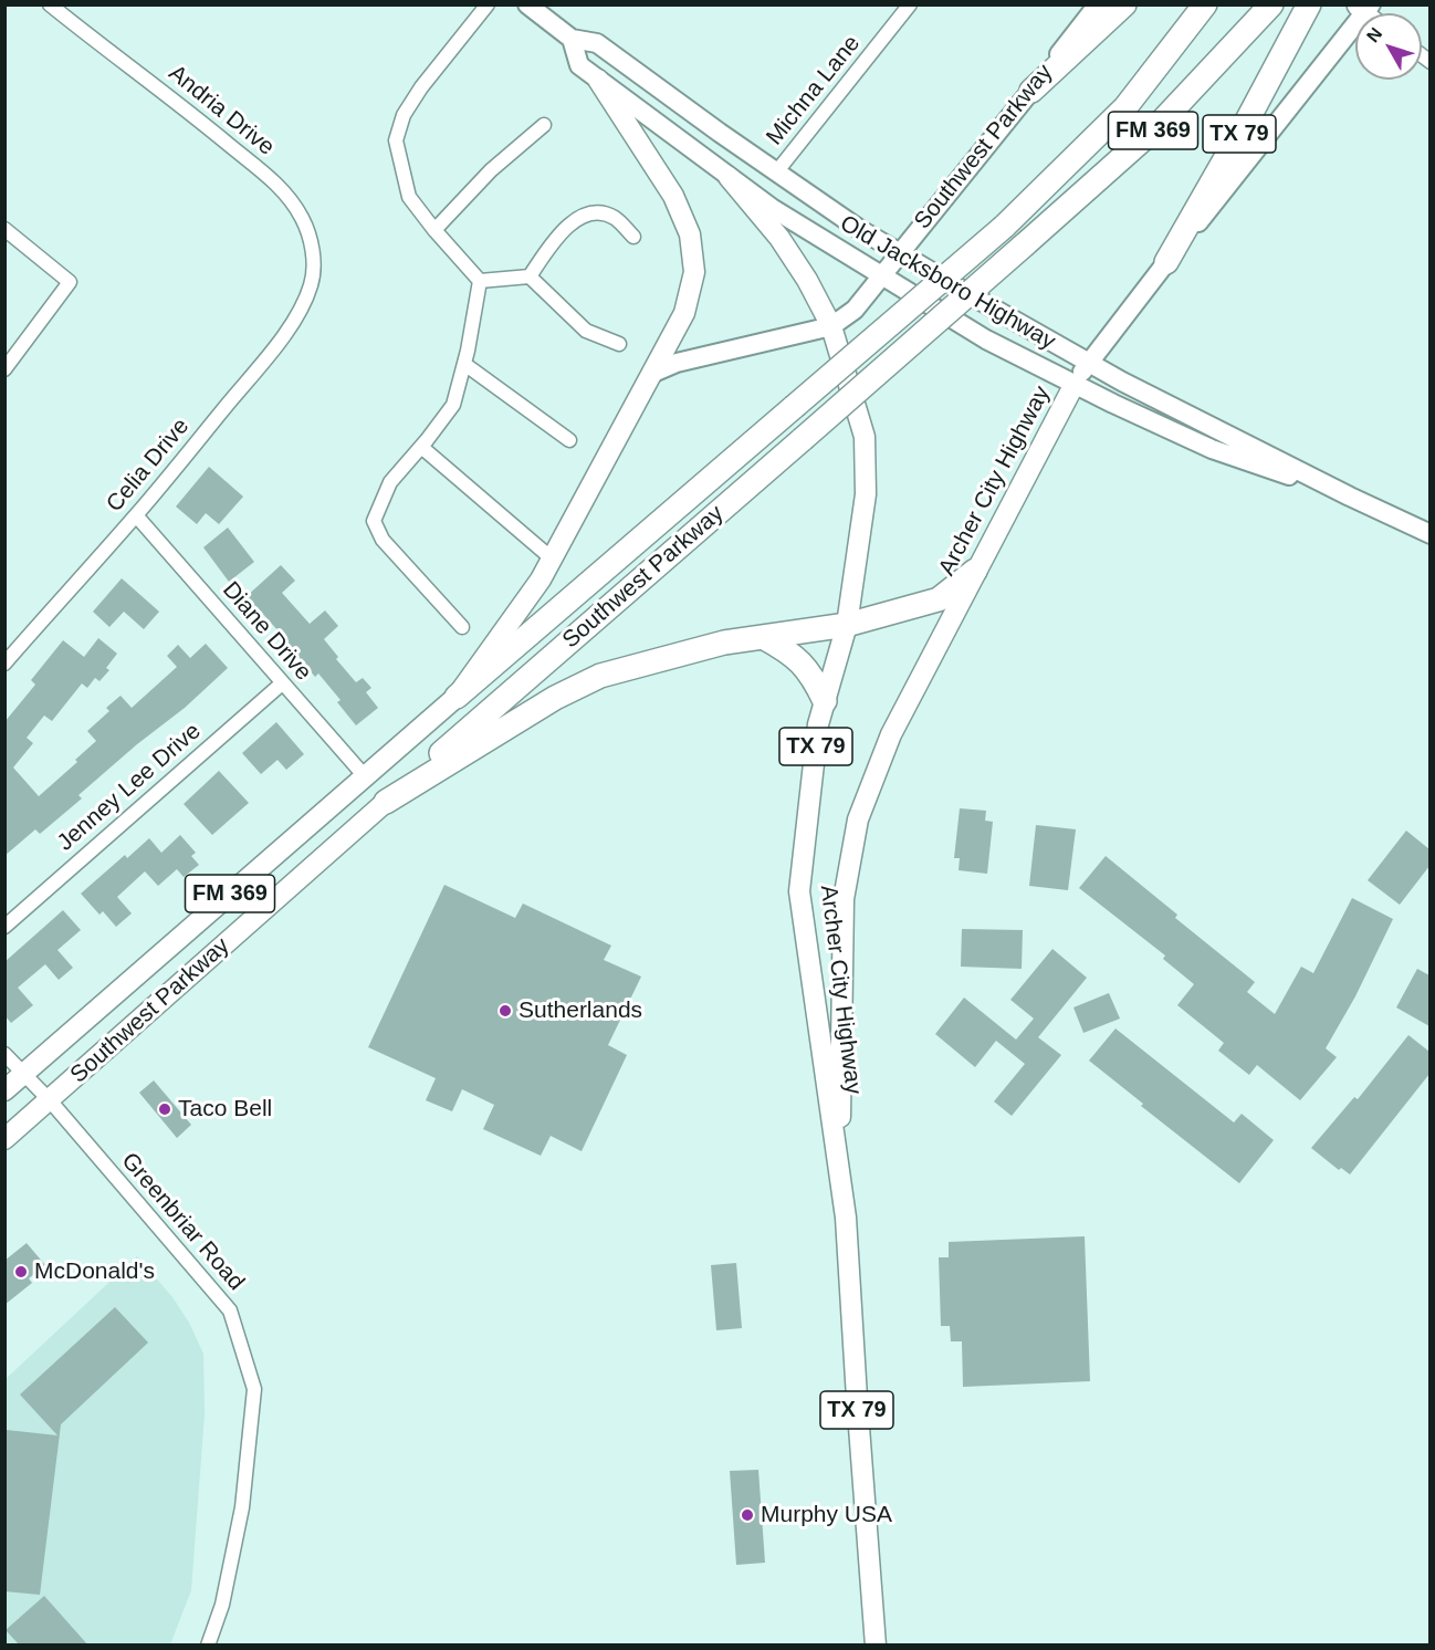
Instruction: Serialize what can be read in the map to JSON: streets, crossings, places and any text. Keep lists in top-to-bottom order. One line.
{"streets":{"highway":["FM 369","TX 79","Southwest Parkway"],"main road":["Old Jacksboro Highway","Archer City Highway"],"street":["Michna Lane","Andria Drive","Celia Drive","Diane Drive","Jenney Lee Drive","Greenbriar Road"]},"crossings":[["Michna Lane","Old Jacksboro Highway"],["Andria Drive","Celia Drive"],["TX 79","Old Jacksboro Highway"],["TX 79","Archer City Highway"],["Southwest Parkway","Old Jacksboro Highway"],["Southwest Parkway","Archer City Highway"],["Southwest Parkway","Diane Drive"],["Southwest Parkway","Greenbriar Road"],["Old Jacksboro Highway","Archer City Highway"],["Celia Drive","Diane Drive"],["Diane Drive","Jenney Lee Drive"]],"places":["Sutherlands","Taco Bell","McDonald's","Murphy USA"],"north":"top left"}
